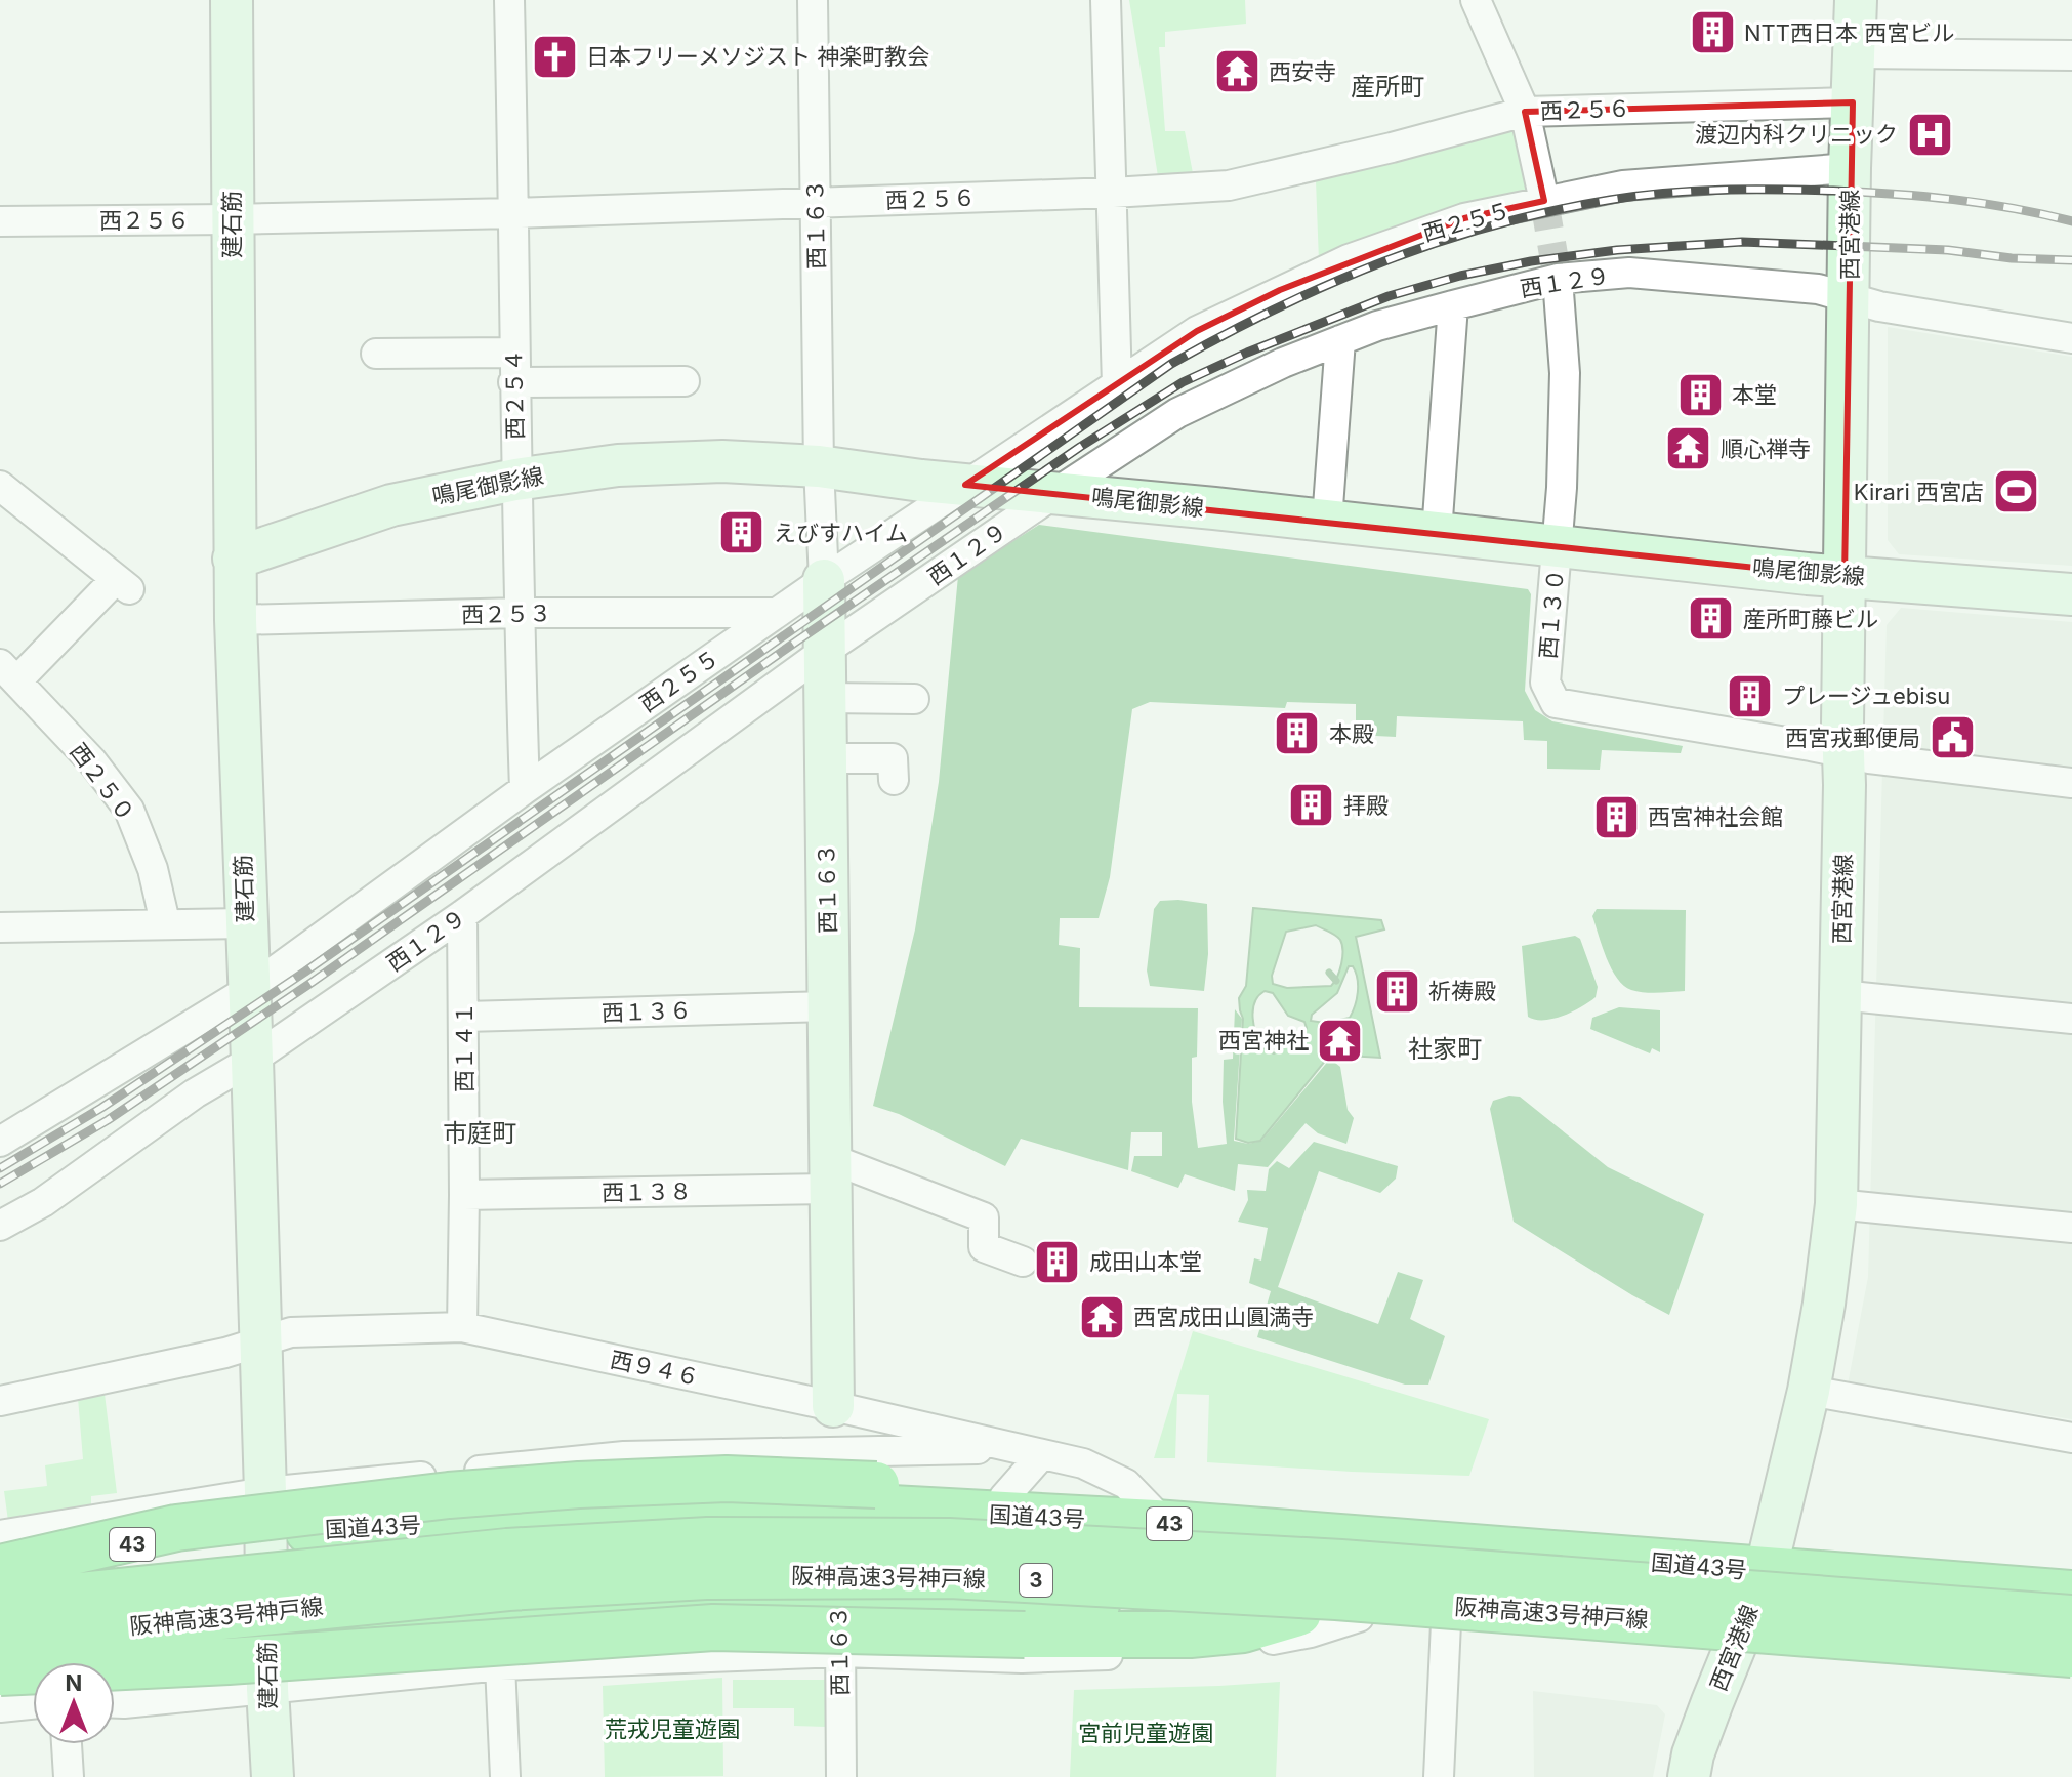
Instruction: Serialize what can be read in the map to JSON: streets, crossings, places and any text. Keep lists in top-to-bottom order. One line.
{"streets":{"highway":["国道43号","43","阪神高速3号神戸線","3"],"street":["西２５６","西２５５","建石筋","西１６３","西宮港線","西１２９","西２５４","鳴尾御影線","西２５３","西１３０","西２５０","西１３６","西１４１","西１３８","西９４６"]},"crossings":[["西２５６","建石筋"],["西２５６","西１６３"],["西２５６","西宮港線"],["西２５６","西２５４"],["西２５５","建石筋"],["西２５５","西１６３"],["西２５５","西宮港線"],["西２５５","西２５４"],["西２５５","鳴尾御影線"],["西２５５","西２５３"],["建石筋","西１２９"],["建石筋","鳴尾御影線"],["建石筋","西２５３"],["建石筋","西９４６"],["建石筋","国道43号"],["西１６３","西１２９"],["西１６３","鳴尾御影線"],["西１６３","西１３６"],["西１６３","西１３８"],["西１６３","西９４６"],["西１６３","国道43号"],["西宮港線","西１２９"],["西宮港線","鳴尾御影線"],["西宮港線","西１３０"],["西宮港線","国道43号"],["西１２９","鳴尾御影線"],["西１２９","西１３０"],["西１２９","西１４１"],["西２５４","鳴尾御影線"],["西２５４","西２５３"],["鳴尾御影線","西１３０"],["西１３６","西１４１"],["西１４１","西１３８"],["西１４１","西９４６"]],"districts":["産所町","社家町","市庭町"],"parks":["荒戎児童遊園","宮前児童遊園"],"places":{"building":["NTT西日本 西宮ビル","本堂","えびすハイム","産所町藤ビル","プレージュebisu","本殿","拝殿","西宮神社会館","祈祷殿","成田山本堂"],"church":["日本フリーメソジスト 神楽町教会"],"temple":["西安寺","順心禅寺","西宮神社","西宮成田山圓満寺"],"hospital":["渡辺内科クリニック"],"sports":["Kirari 西宮店"],"public building":["西宮戎郵便局"]},"north":"top"}
